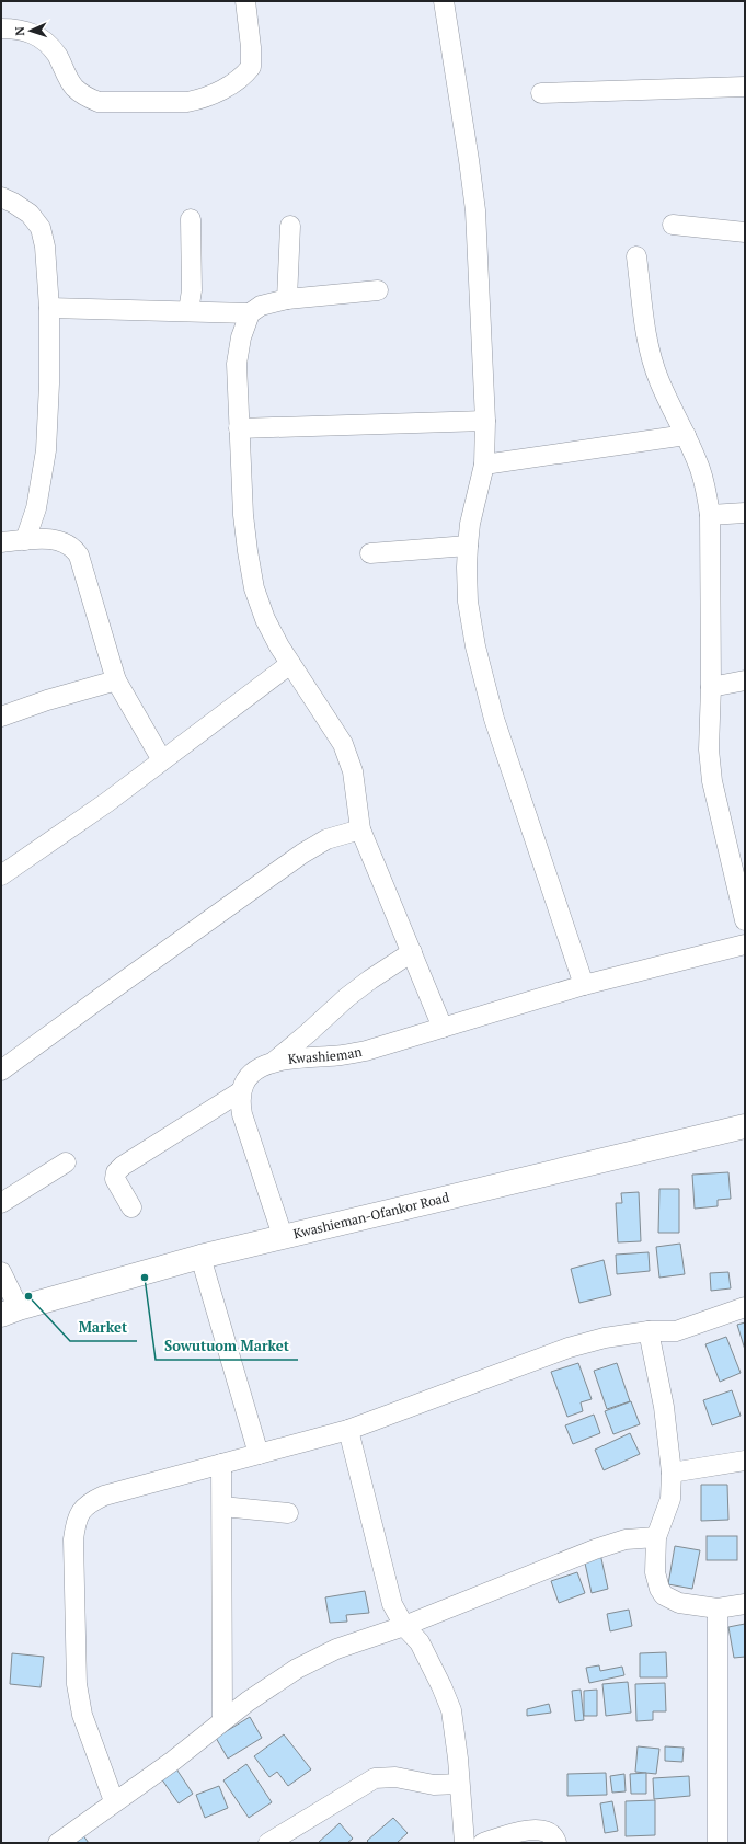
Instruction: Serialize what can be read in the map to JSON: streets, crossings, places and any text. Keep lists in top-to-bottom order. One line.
{"streets":{"main road":["Kwashieman-Ofankor Road"],"street":["Kwashieman"]},"places":["Sowutuom Market","Market"],"north":"left"}
